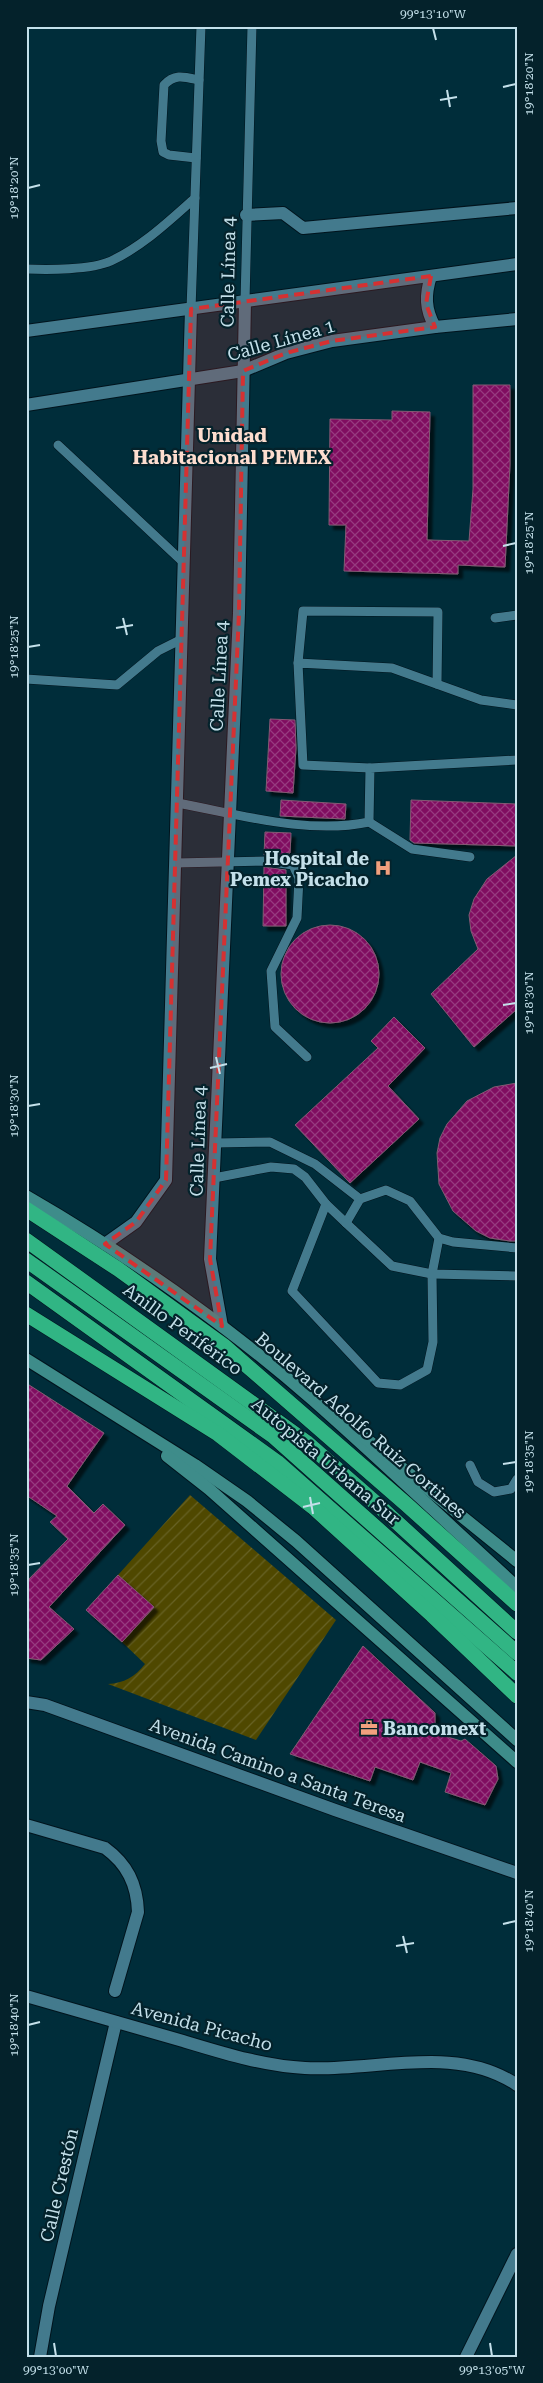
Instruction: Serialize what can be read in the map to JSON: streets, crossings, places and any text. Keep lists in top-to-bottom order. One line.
{"streets":{"highway":["Anillo Periférico","Autopista Urbana Sur"],"main road":["Boulevard Adolfo Ruiz Cortines"],"street":["Calle Línea 4","Calle Línea 1","Avenida Camino a Santa Teresa","Avenida Picacho","Calle Crestón"]},"crossings":[["Calle Línea 4","Calle Línea 1"],["Calle Línea 4","Boulevard Adolfo Ruiz Cortines"],["Avenida Picacho","Calle Crestón"]],"districts":["Unidad Habitacional PEMEX"],"places":{"hospital":["Hospital de Pemex Picacho"],"office":["Bancomext"]},"coordinates":["99°13'10\"W","19°18'20\"N","19°18'25\"N","19°18'30\"N","19°18'35\"N","19°18'40\"N","99°13'00\"W","99°13'05\"W"]}
